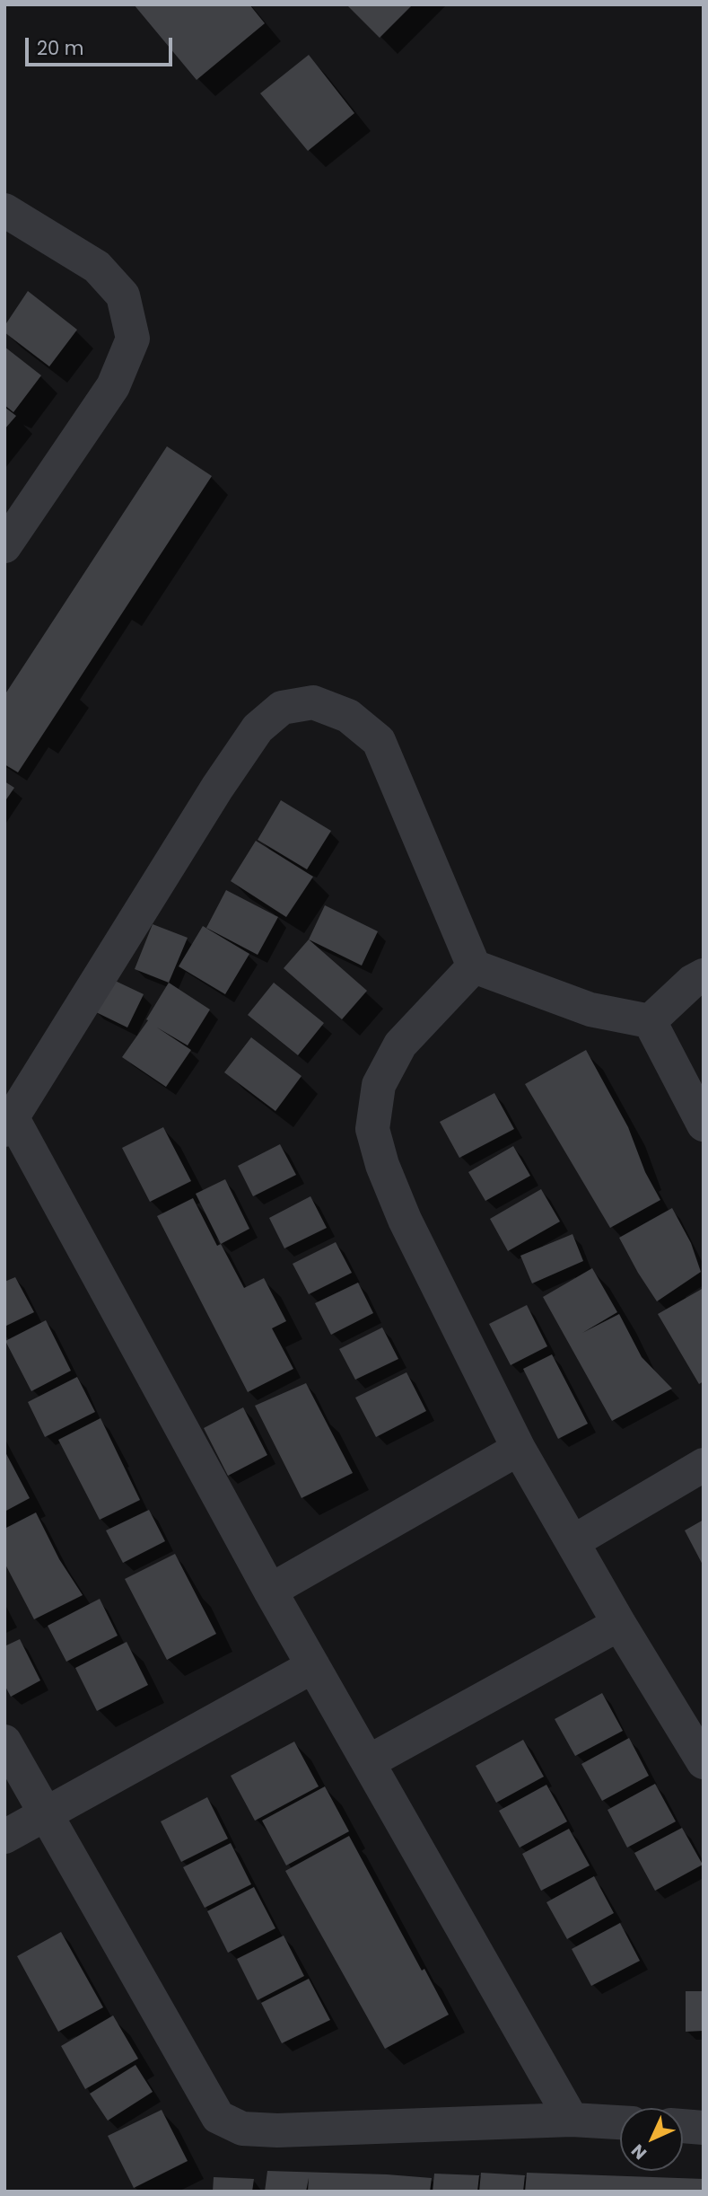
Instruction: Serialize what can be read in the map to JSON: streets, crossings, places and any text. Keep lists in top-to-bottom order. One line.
{"scale_bar":"20 m","north":"bottom left"}
